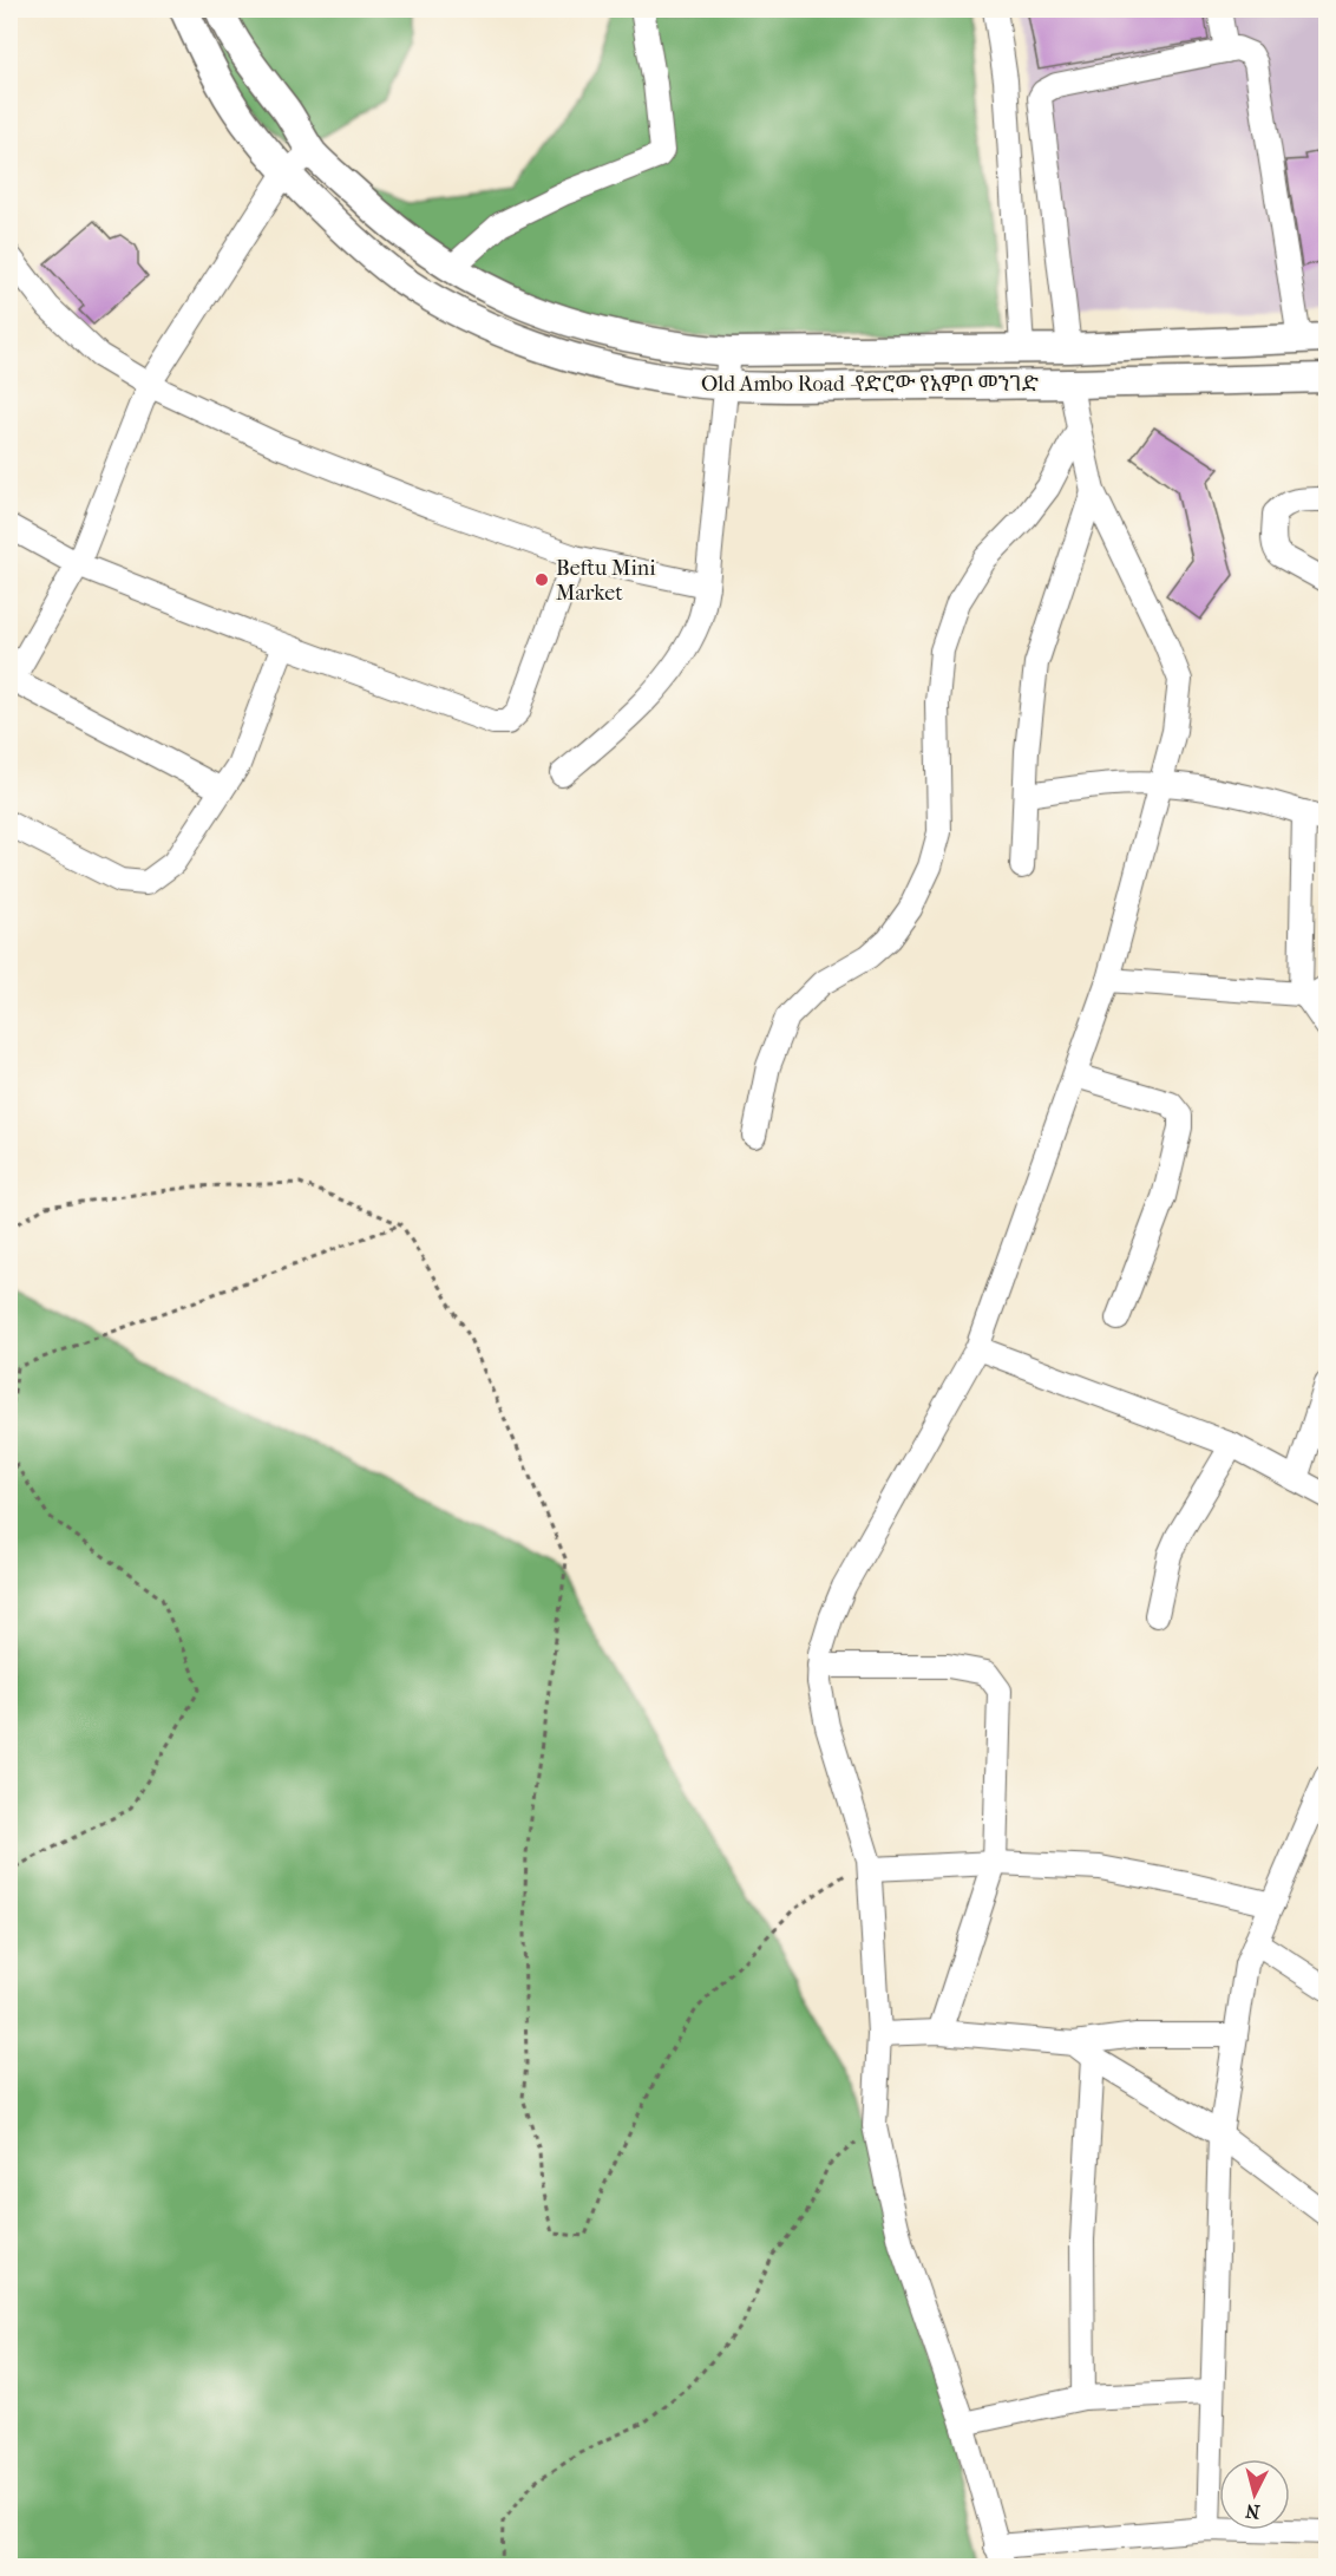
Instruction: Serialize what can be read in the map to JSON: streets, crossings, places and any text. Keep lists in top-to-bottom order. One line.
{"streets":{"main road":["Old Ambo Road -የድሮው የአምቦ መንገድ"]},"places":["Beftu Mini Market"],"north":"bottom"}
